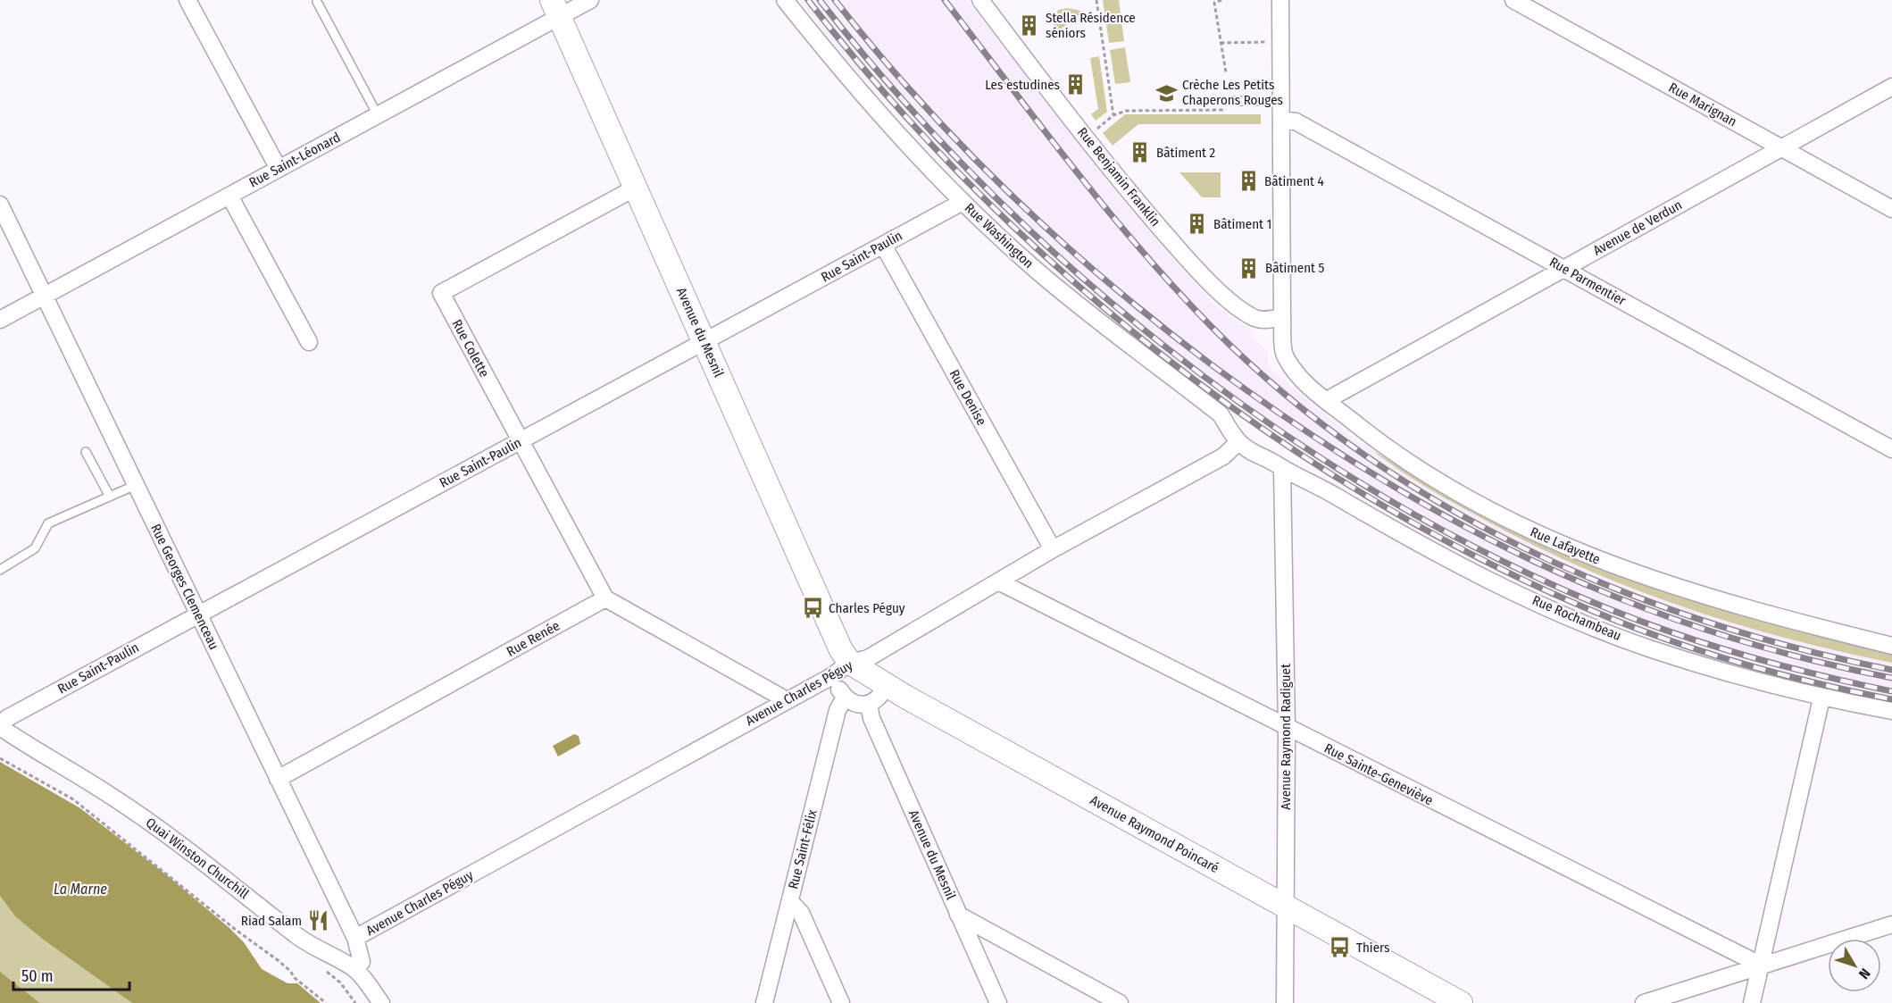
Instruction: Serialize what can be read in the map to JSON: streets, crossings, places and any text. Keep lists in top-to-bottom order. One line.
{"streets":{"street":["Rue Marignan","Rue Saint-Léonard","Rue Benjamin Franklin","Avenue de Verdun","Rue Washington","Rue Saint-Paulin","Rue Parmentier","Avenue du Mesnil","Rue Colette","Rue Denise","Rue Lafayette","Rue Georges Clemenceau","Rue Rochambeau","Rue Renée","Avenue Charles Péguy","Avenue Raymond Radiguet","Rue Sainte-Geneviève","Avenue Raymond Poincaré","Rue Saint-Félix","Quai Winston Churchill"]},"crossings":[["Rue Marignan","Avenue de Verdun"],["Rue Saint-Léonard","Avenue du Mesnil"],["Rue Saint-Léonard","Rue Georges Clemenceau"],["Rue Benjamin Franklin","Rue Lafayette"],["Avenue de Verdun","Rue Parmentier"],["Avenue de Verdun","Rue Lafayette"],["Rue Washington","Rue Saint-Paulin"],["Rue Washington","Rue Rochambeau"],["Rue Washington","Avenue Charles Péguy"],["Rue Saint-Paulin","Avenue du Mesnil"],["Rue Saint-Paulin","Rue Colette"],["Rue Saint-Paulin","Rue Denise"],["Rue Saint-Paulin","Rue Georges Clemenceau"],["Rue Saint-Paulin","Quai Winston Churchill"],["Avenue du Mesnil","Rue Colette"],["Avenue du Mesnil","Avenue Charles Péguy"],["Avenue du Mesnil","Avenue Raymond Poincaré"],["Rue Colette","Rue Renée"],["Rue Denise","Avenue Charles Péguy"],["Rue Georges Clemenceau","Rue Renée"],["Rue Georges Clemenceau","Avenue Charles Péguy"],["Rue Georges Clemenceau","Quai Winston Churchill"],["Rue Rochambeau","Avenue Charles Péguy"],["Rue Rochambeau","Avenue Raymond Radiguet"],["Avenue Charles Péguy","Rue Sainte-Geneviève"],["Avenue Charles Péguy","Avenue Raymond Poincaré"],["Avenue Raymond Radiguet","Rue Sainte-Geneviève"],["Avenue Raymond Radiguet","Avenue Raymond Poincaré"]],"water":["La Marne"],"places":{"building":["Stella Résidence séniors","Les estudines","Bâtiment 2","Bâtiment 4","Bâtiment 1","Bâtiment 5"],"school or university":["Crèche Les Petits Chaperons Rouges"],"bus stop":["Charles Péguy","Thiers"],"restaurant":["Riad Salam"]},"scale_bar":"50 m","north":"bottom right"}
